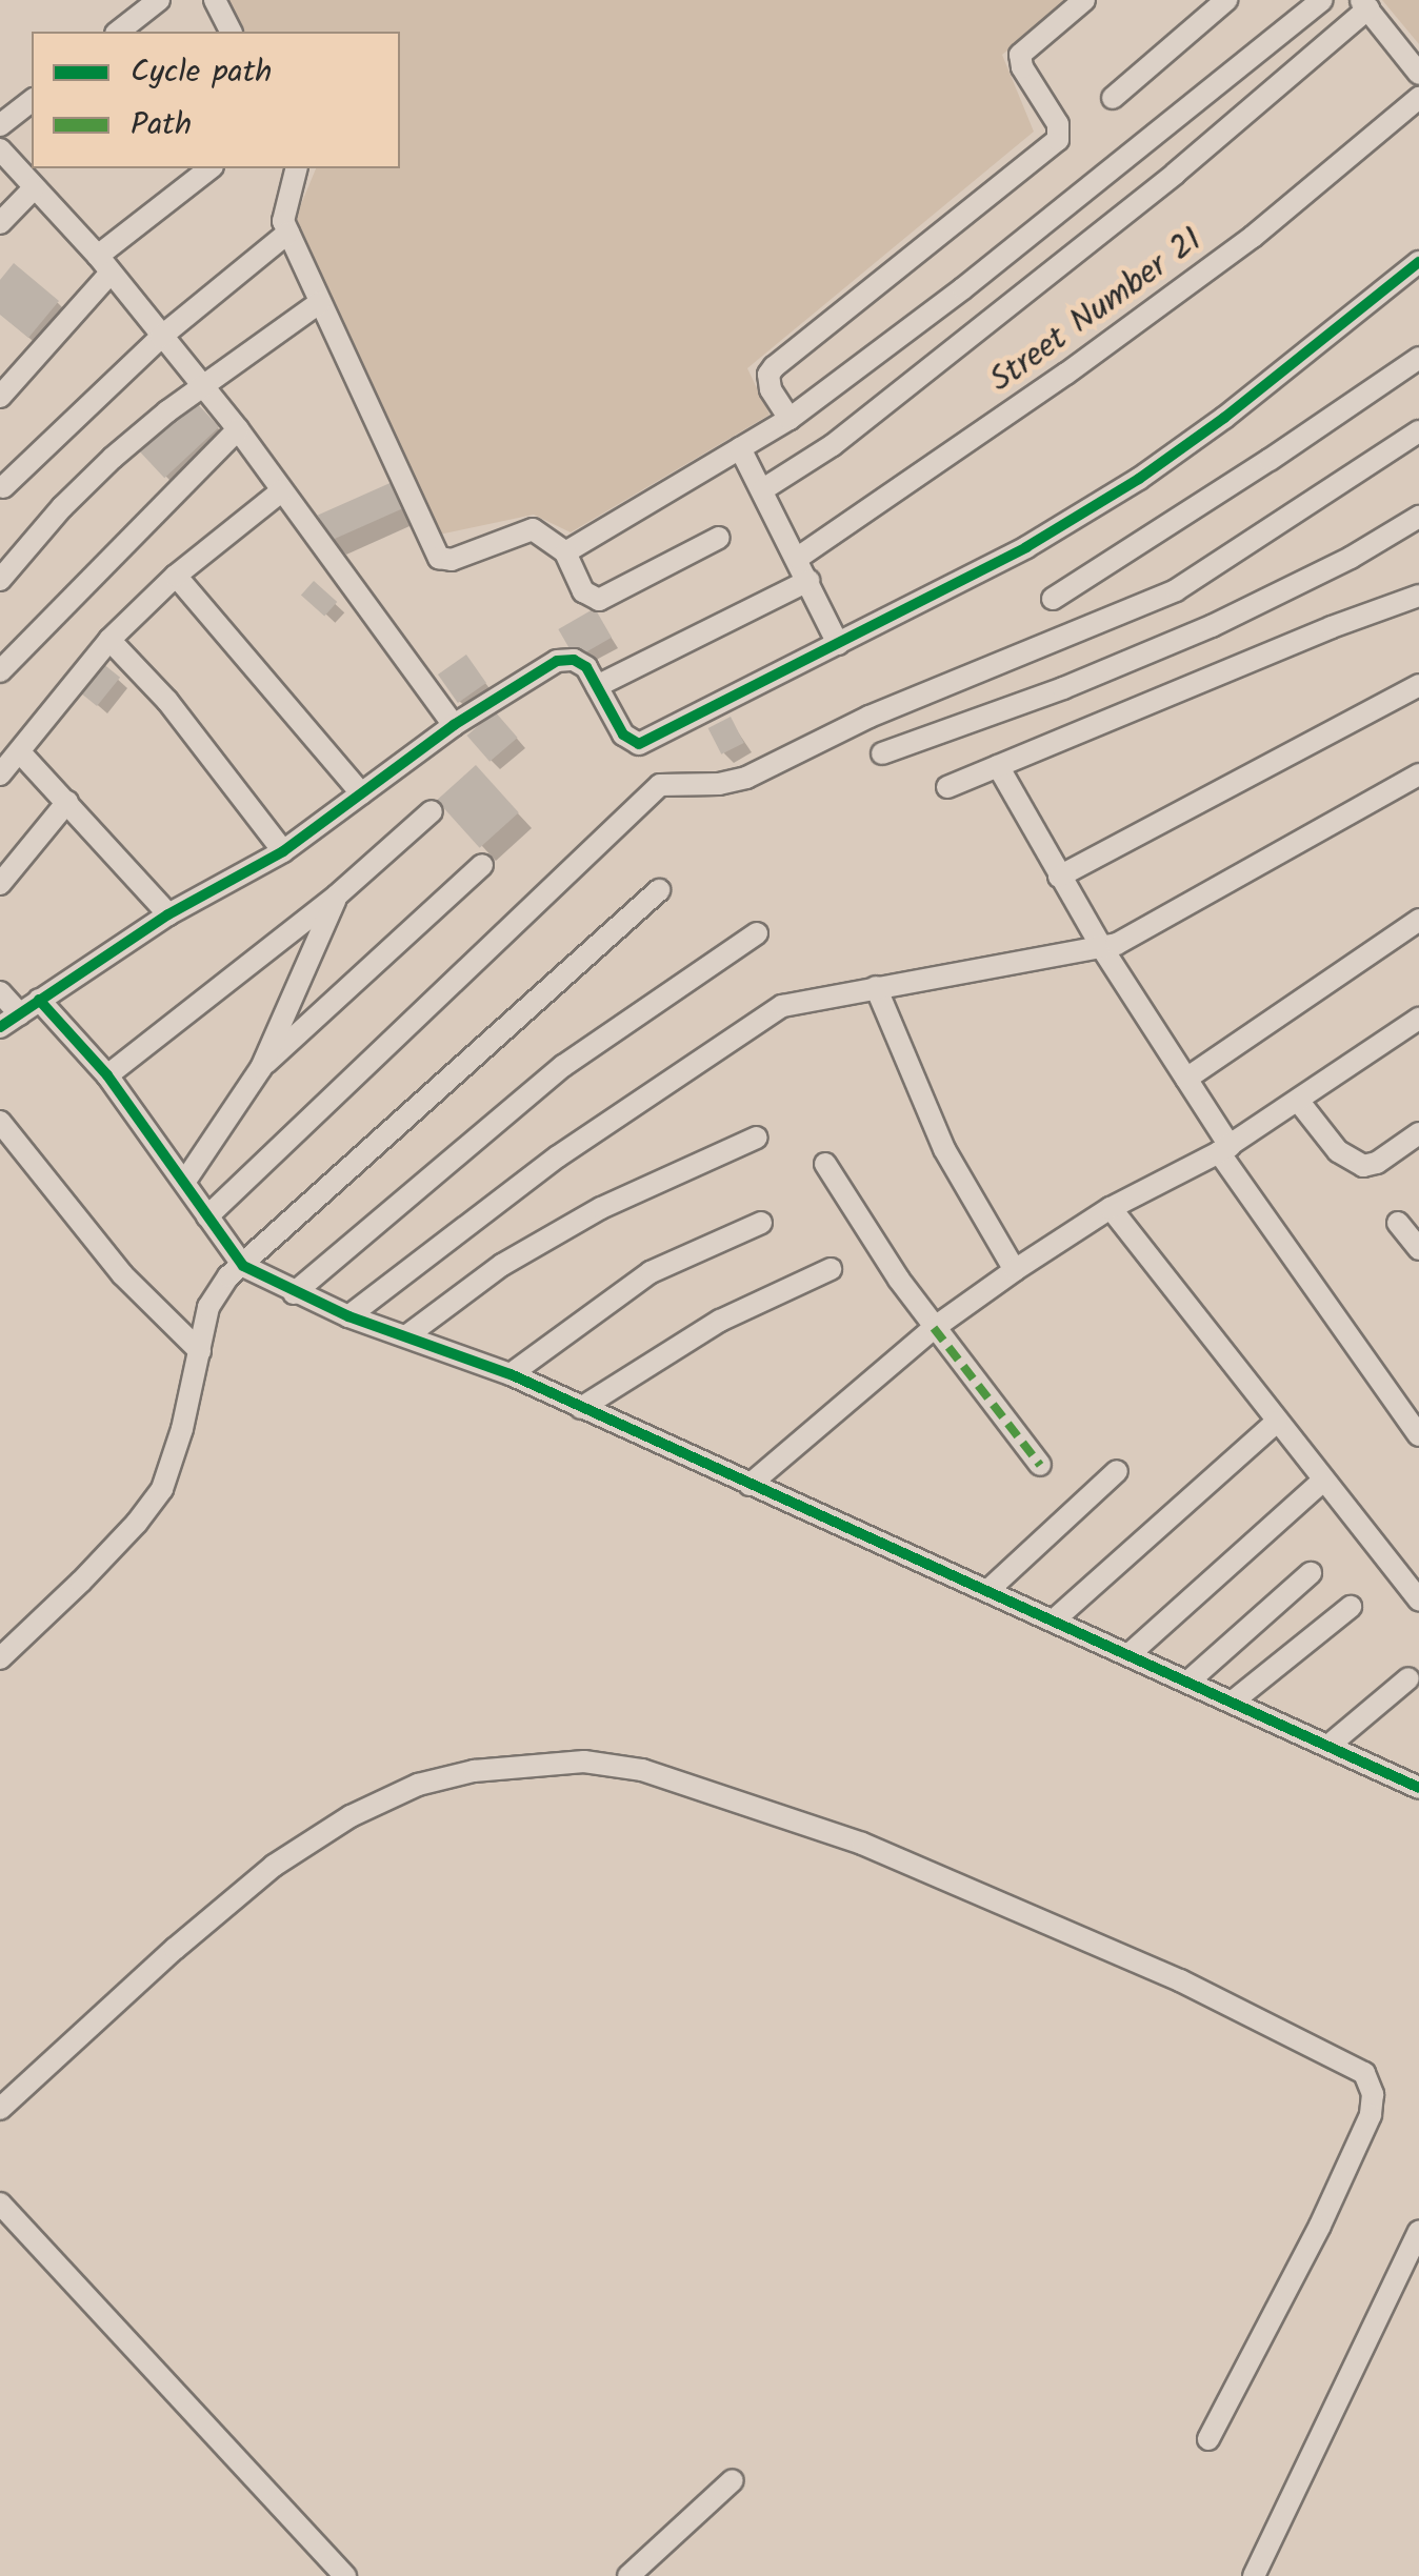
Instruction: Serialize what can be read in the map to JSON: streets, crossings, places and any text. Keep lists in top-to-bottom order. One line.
{"streets":{"street":["Street Number 21"]},"legend":["Cycle path","Path"]}
